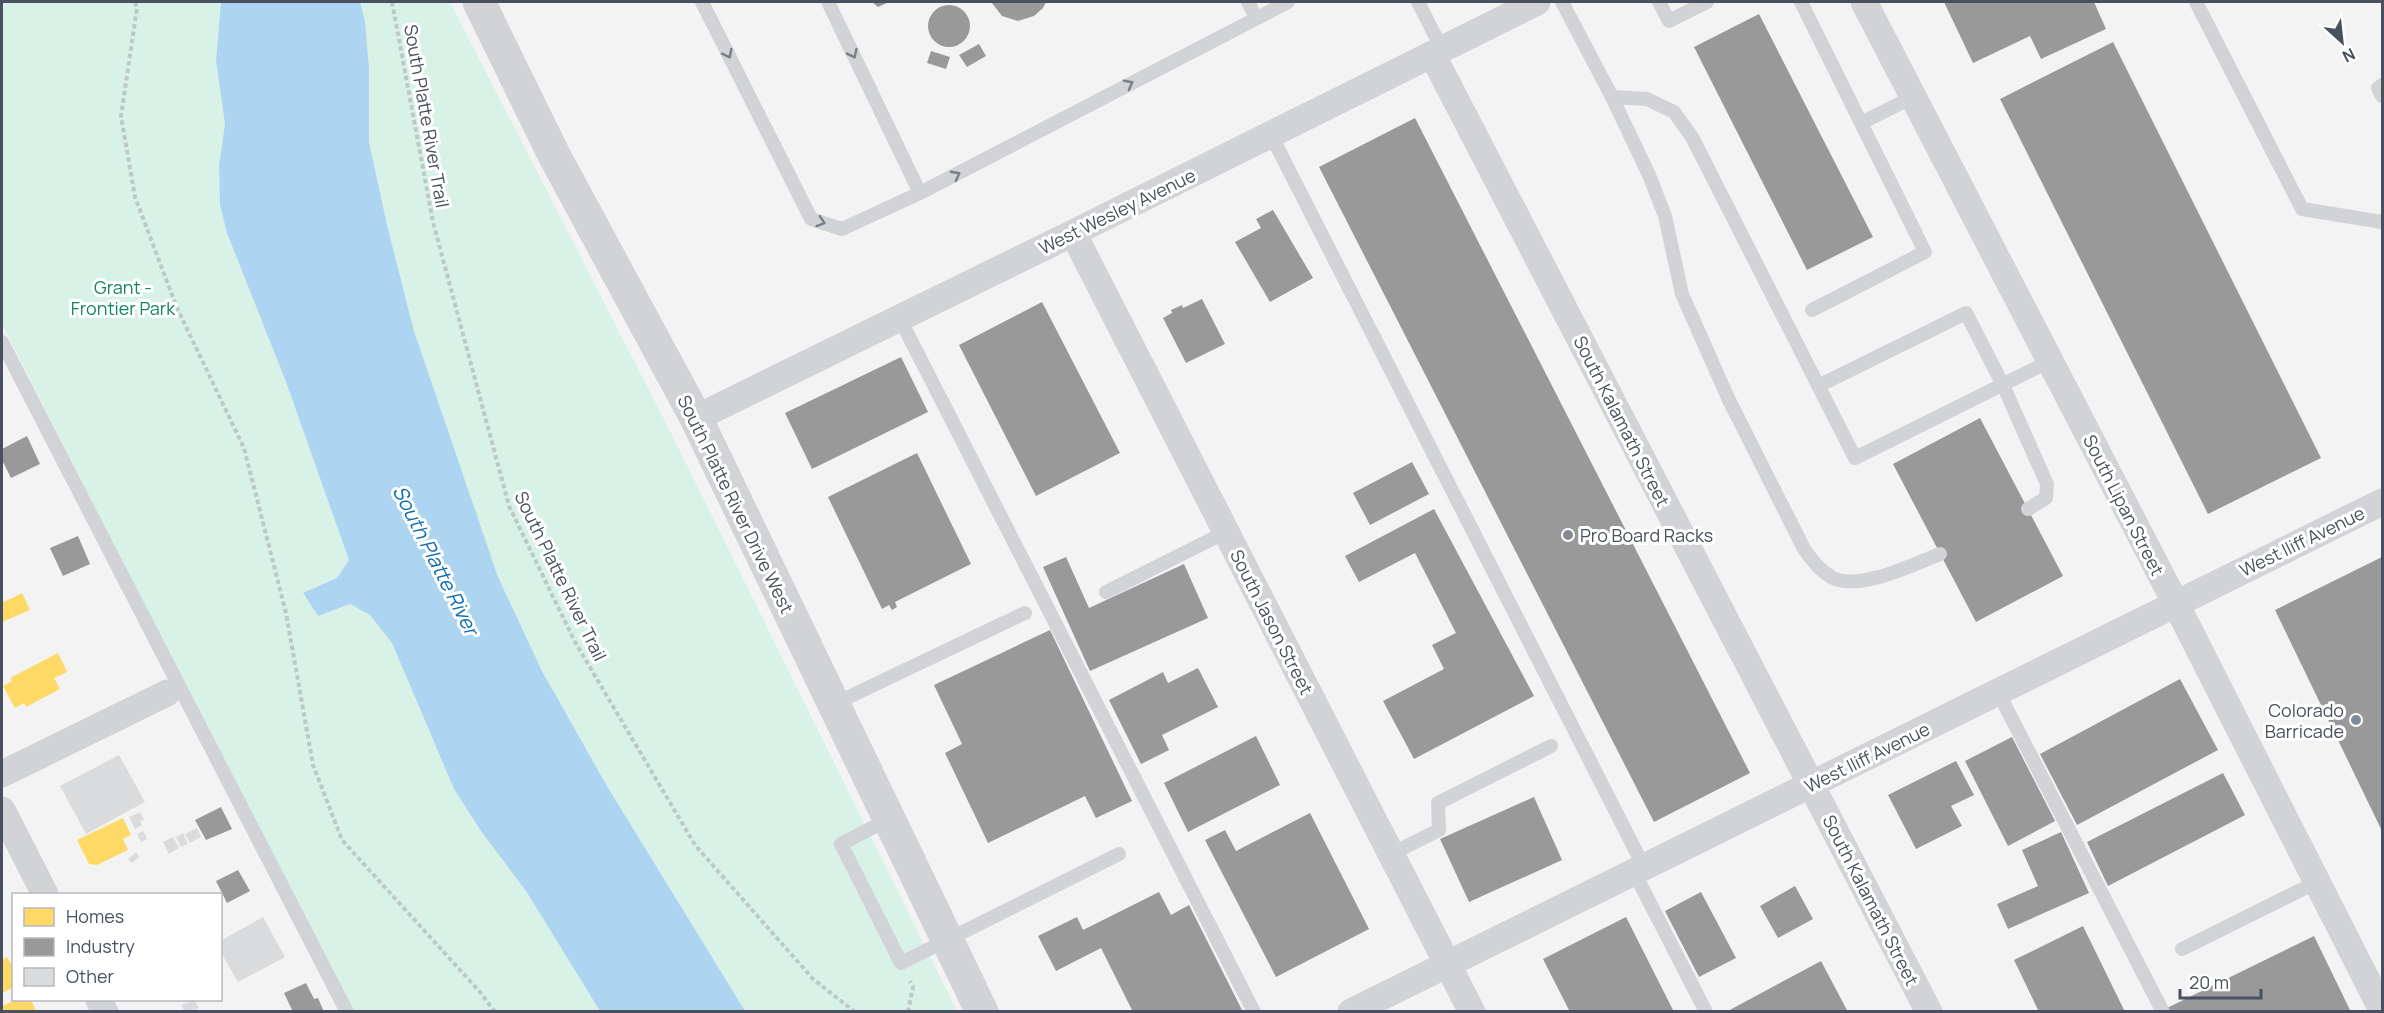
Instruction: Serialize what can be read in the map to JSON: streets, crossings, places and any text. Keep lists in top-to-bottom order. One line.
{"streets":{"street":["West Wesley Avenue","South Kalamath Street","South Platte River Drive West","South Lipan Street","West Iliff Avenue","South Jason Street"],"path":["South Platte River Trail"]},"crossings":[["West Wesley Avenue","South Kalamath Street"],["West Wesley Avenue","South Platte River Drive West"],["West Wesley Avenue","South Jason Street"],["South Kalamath Street","West Iliff Avenue"],["South Lipan Street","West Iliff Avenue"],["West Iliff Avenue","South Jason Street"]],"water":["South Platte River"],"parks":["Grant - Frontier Park"],"places":["Pro Board Racks","Colorado Barricade"],"legend":["Homes","Industry","Other"],"scale_bar":"20 m","north":"bottom right"}
